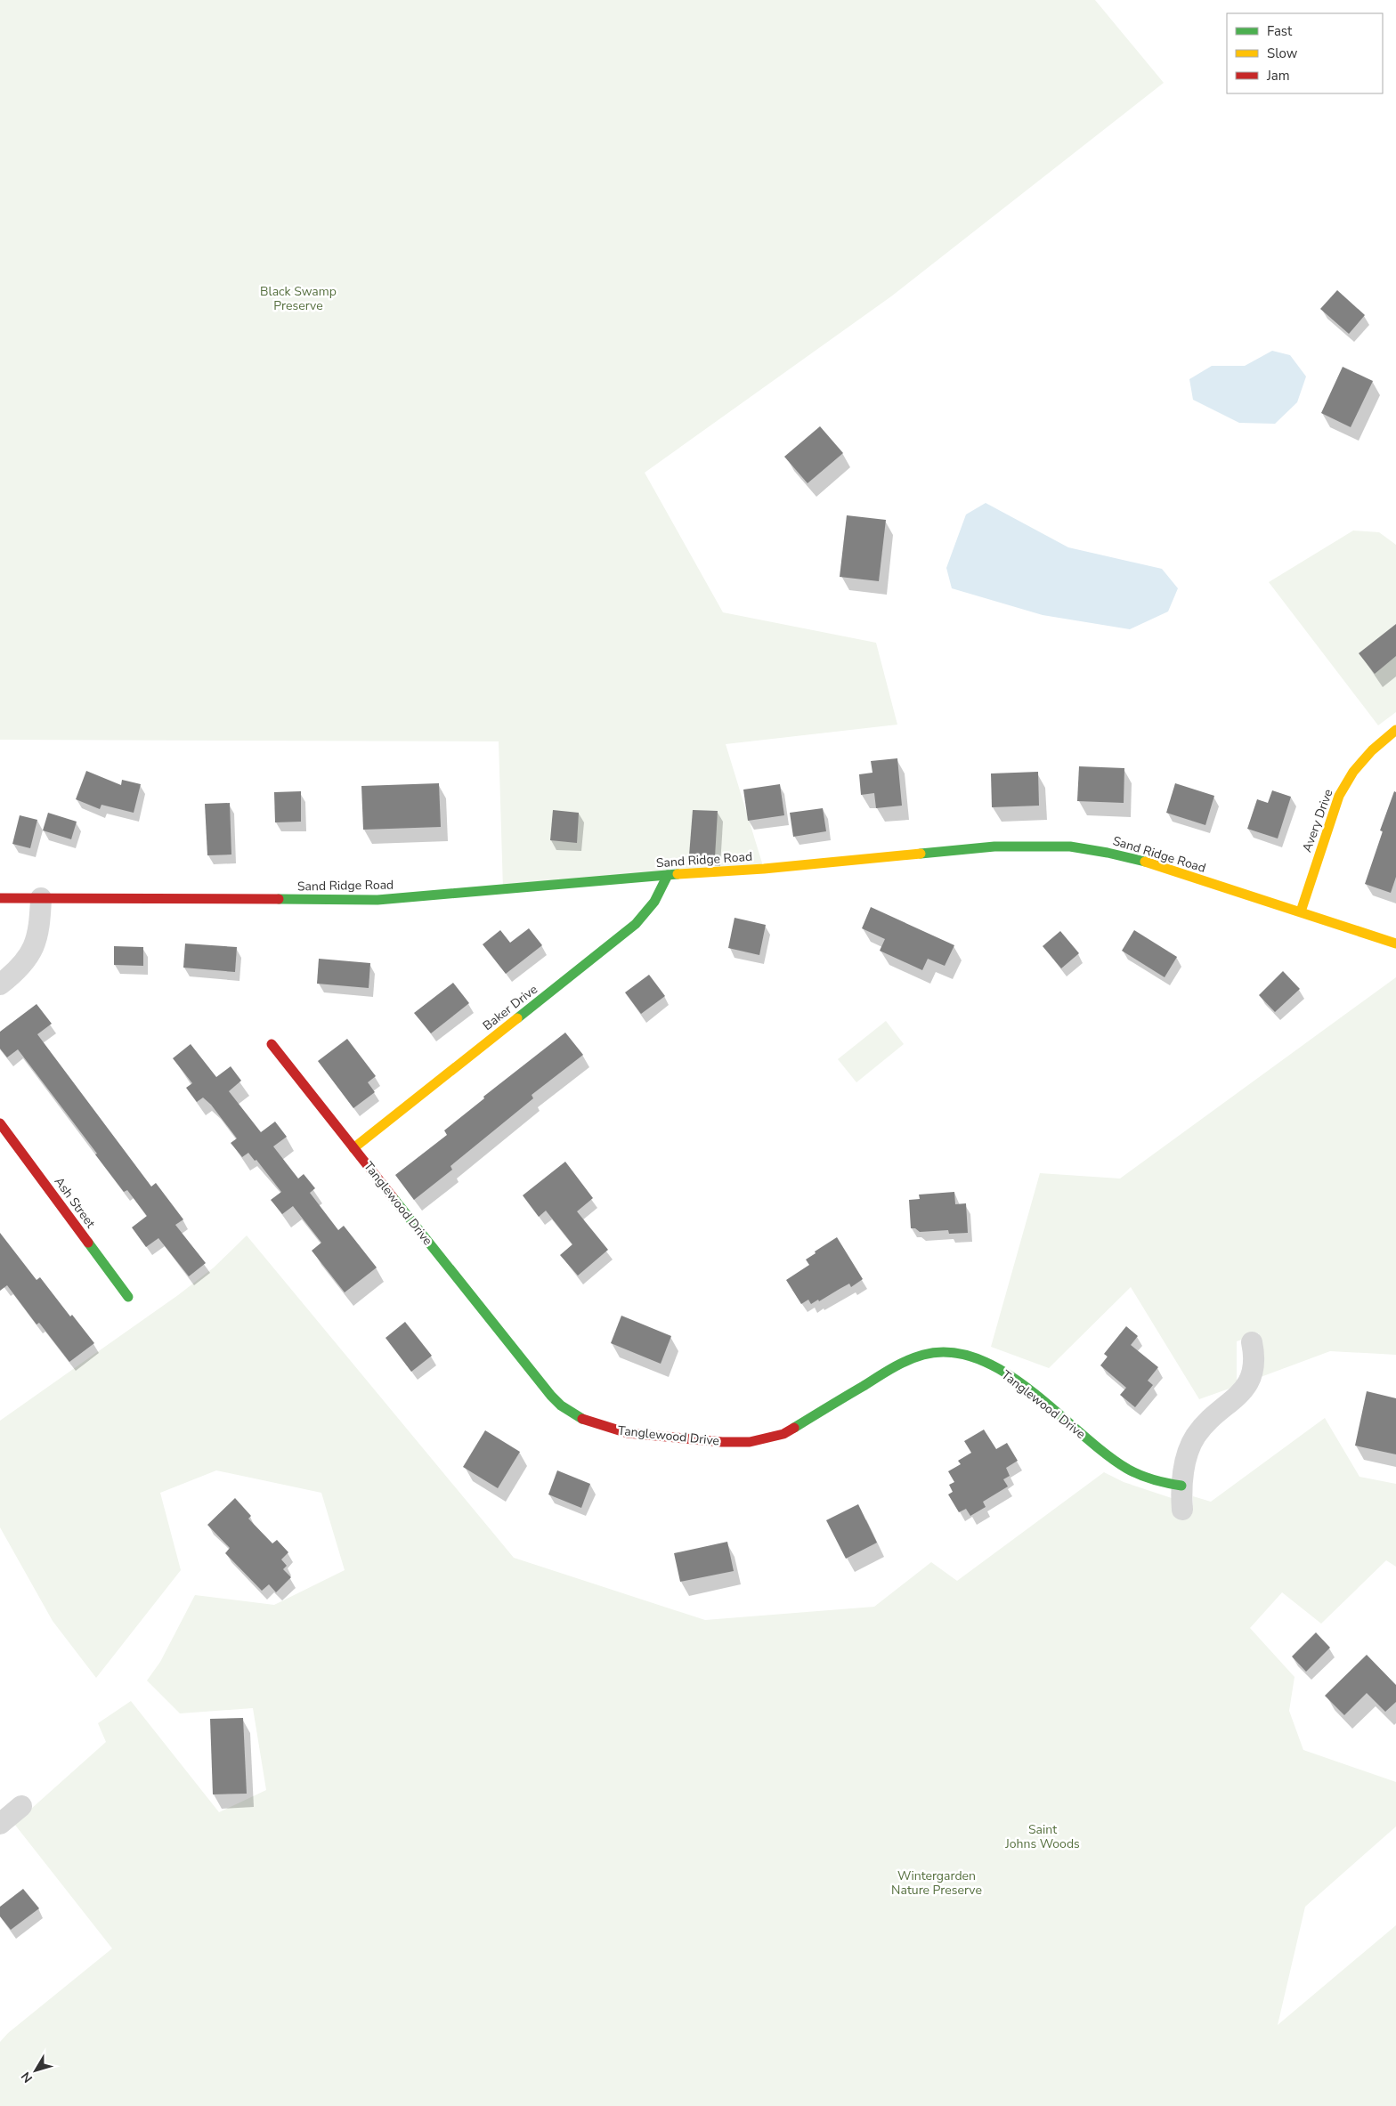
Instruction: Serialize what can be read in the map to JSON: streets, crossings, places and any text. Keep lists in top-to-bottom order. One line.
{"streets":{"street":["Avery Drive","Sand Ridge Road","Baker Drive","Ash Street","Tanglewood Drive"]},"crossings":[["Avery Drive","Sand Ridge Road"],["Sand Ridge Road","Baker Drive"],["Baker Drive","Tanglewood Drive"]],"parks":["Black Swamp Preserve","Saint Johns Woods","Wintergarden Nature Preserve"],"legend":["Fast","Slow","Jam"],"north":"bottom left"}
